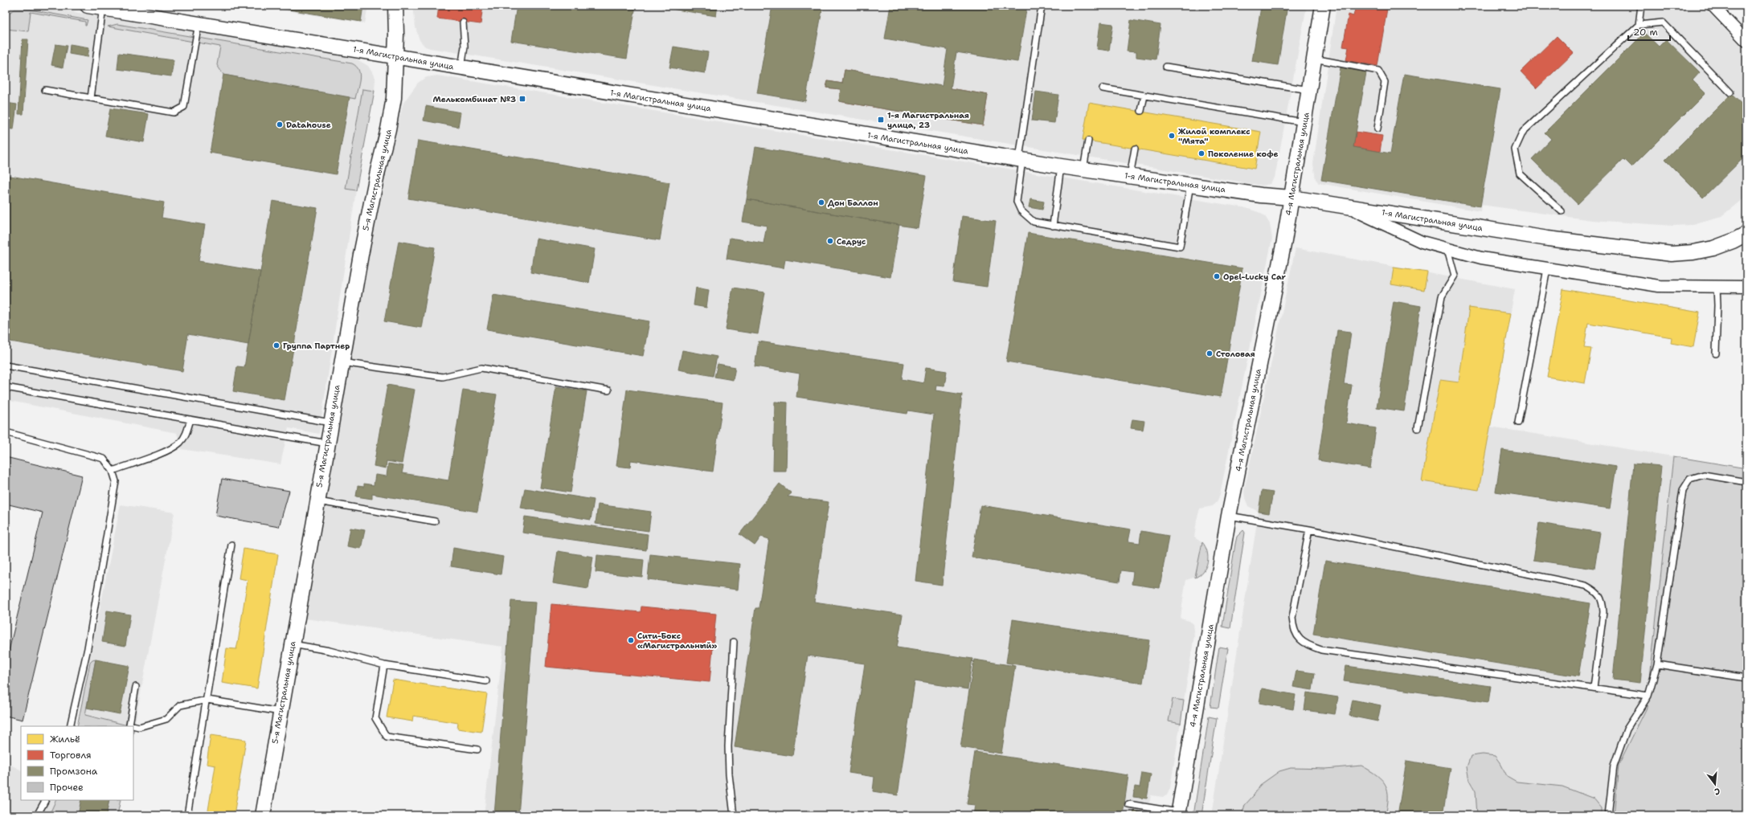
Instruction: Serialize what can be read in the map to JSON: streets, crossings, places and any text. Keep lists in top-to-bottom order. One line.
{"streets":{"street":["1-я Магистральная улица","4-я Магистральная улица","5-я Магистральная улица"]},"crossings":[["1-я Магистральная улица","4-я Магистральная улица"],["1-я Магистральная улица","5-я Магистральная улица"]],"places":{"transit":["Мелькомбинат №3","1-я Магистральная улица, 23"],"other":["Datahouse","Жилой комплекс \"Мята\"","Поколение кофе","Дон Баллон","Седрус","Opel-Lucky Car","Группа Партнер","Столовая","Сити-Бокс «Магистральный»"]},"legend":["Жильё","Торговля","Промзона","Прочее"],"scale_bar":"20 m","north":"bottom"}
